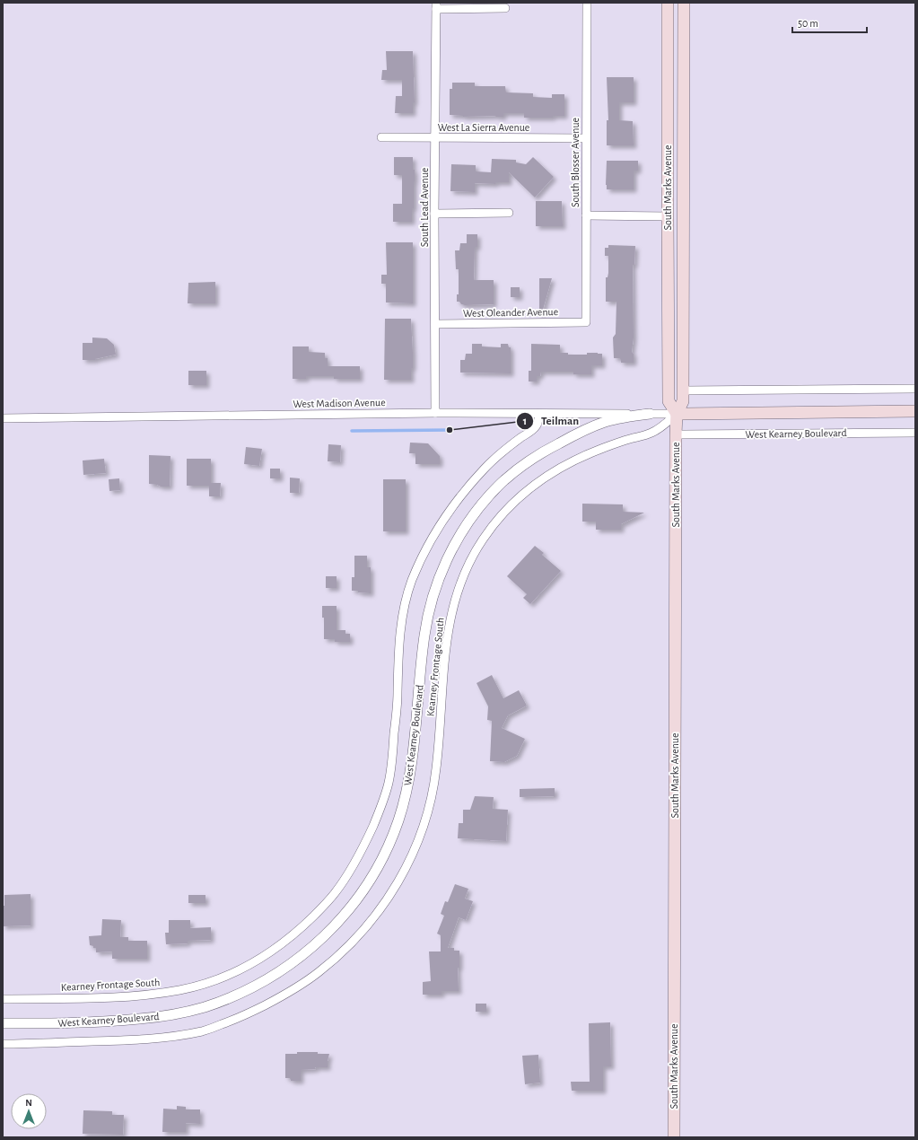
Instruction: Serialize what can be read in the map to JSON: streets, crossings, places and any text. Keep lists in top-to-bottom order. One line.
{"streets":{"main road":["South Marks Avenue","West Kearney Boulevard"],"street":["West La Sierra Avenue","South Blosser Avenue","South Lead Avenue","West Oleander Avenue","West Madison Avenue","Kearney Frontage South"]},"crossings":[["West La Sierra Avenue","South Blosser Avenue"],["West La Sierra Avenue","South Lead Avenue"],["South Blosser Avenue","West Oleander Avenue"],["South Marks Avenue","West Madison Avenue"],["South Marks Avenue","West Kearney Boulevard"],["South Marks Avenue","Kearney Frontage South"],["South Lead Avenue","West Oleander Avenue"],["South Lead Avenue","West Madison Avenue"],["West Madison Avenue","West Kearney Boulevard"],["West Madison Avenue","Kearney Frontage South"],["West Kearney Boulevard","Kearney Frontage South"]],"places":["Teilman"],"scale_bar":"50 m","north":"top"}
